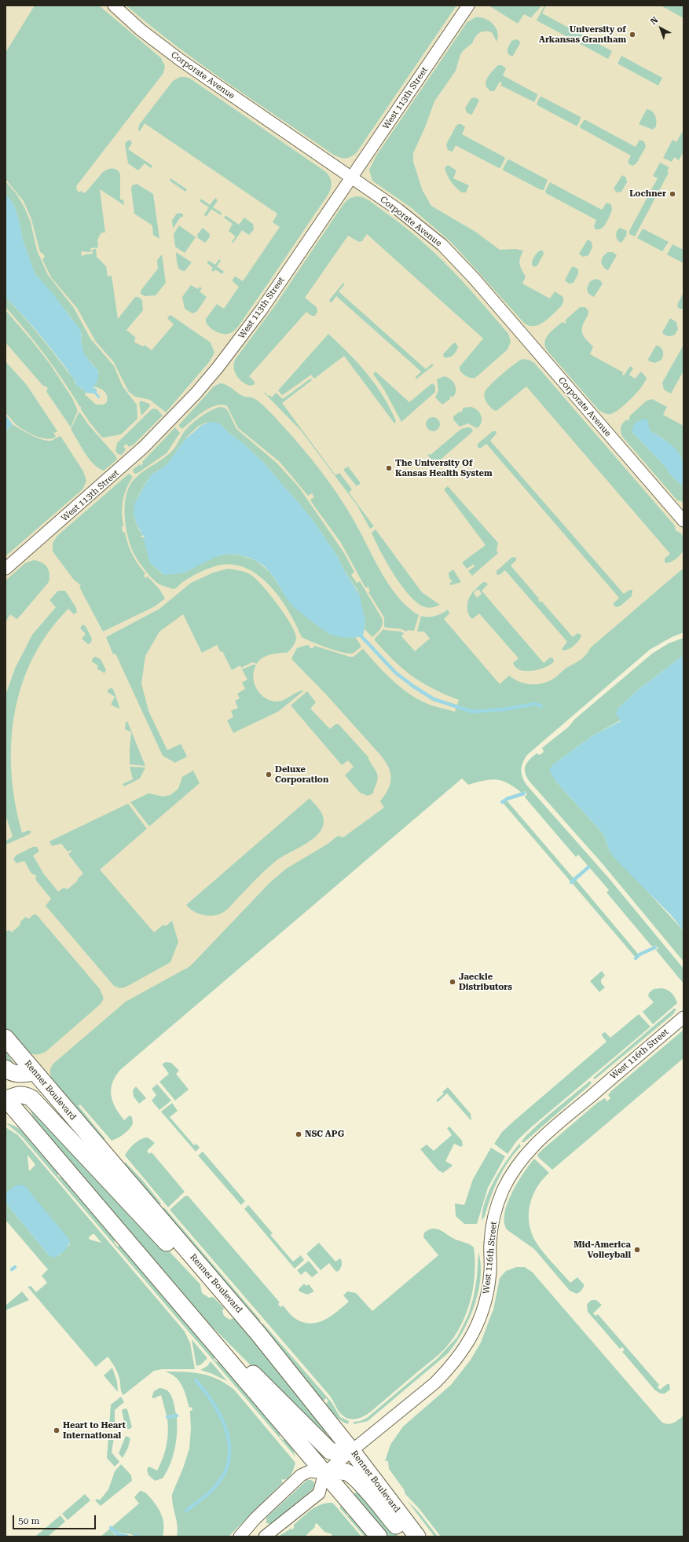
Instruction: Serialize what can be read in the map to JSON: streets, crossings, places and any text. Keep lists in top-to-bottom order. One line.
{"streets":{"main road":["Renner Boulevard"],"street":["Corporate Avenue","West 113th Street","West 116th Street"]},"crossings":[["Corporate Avenue","West 113th Street"],["West 116th Street","Renner Boulevard"]],"places":["University of Arkansas Grantham","Lochner","The University Of Kansas Health System","Deluxe Corporation","Jaeckle Distributors","NSC APG","Mid-America Volleyball","Heart to Heart International"],"scale_bar":"50 m","north":"top left"}
